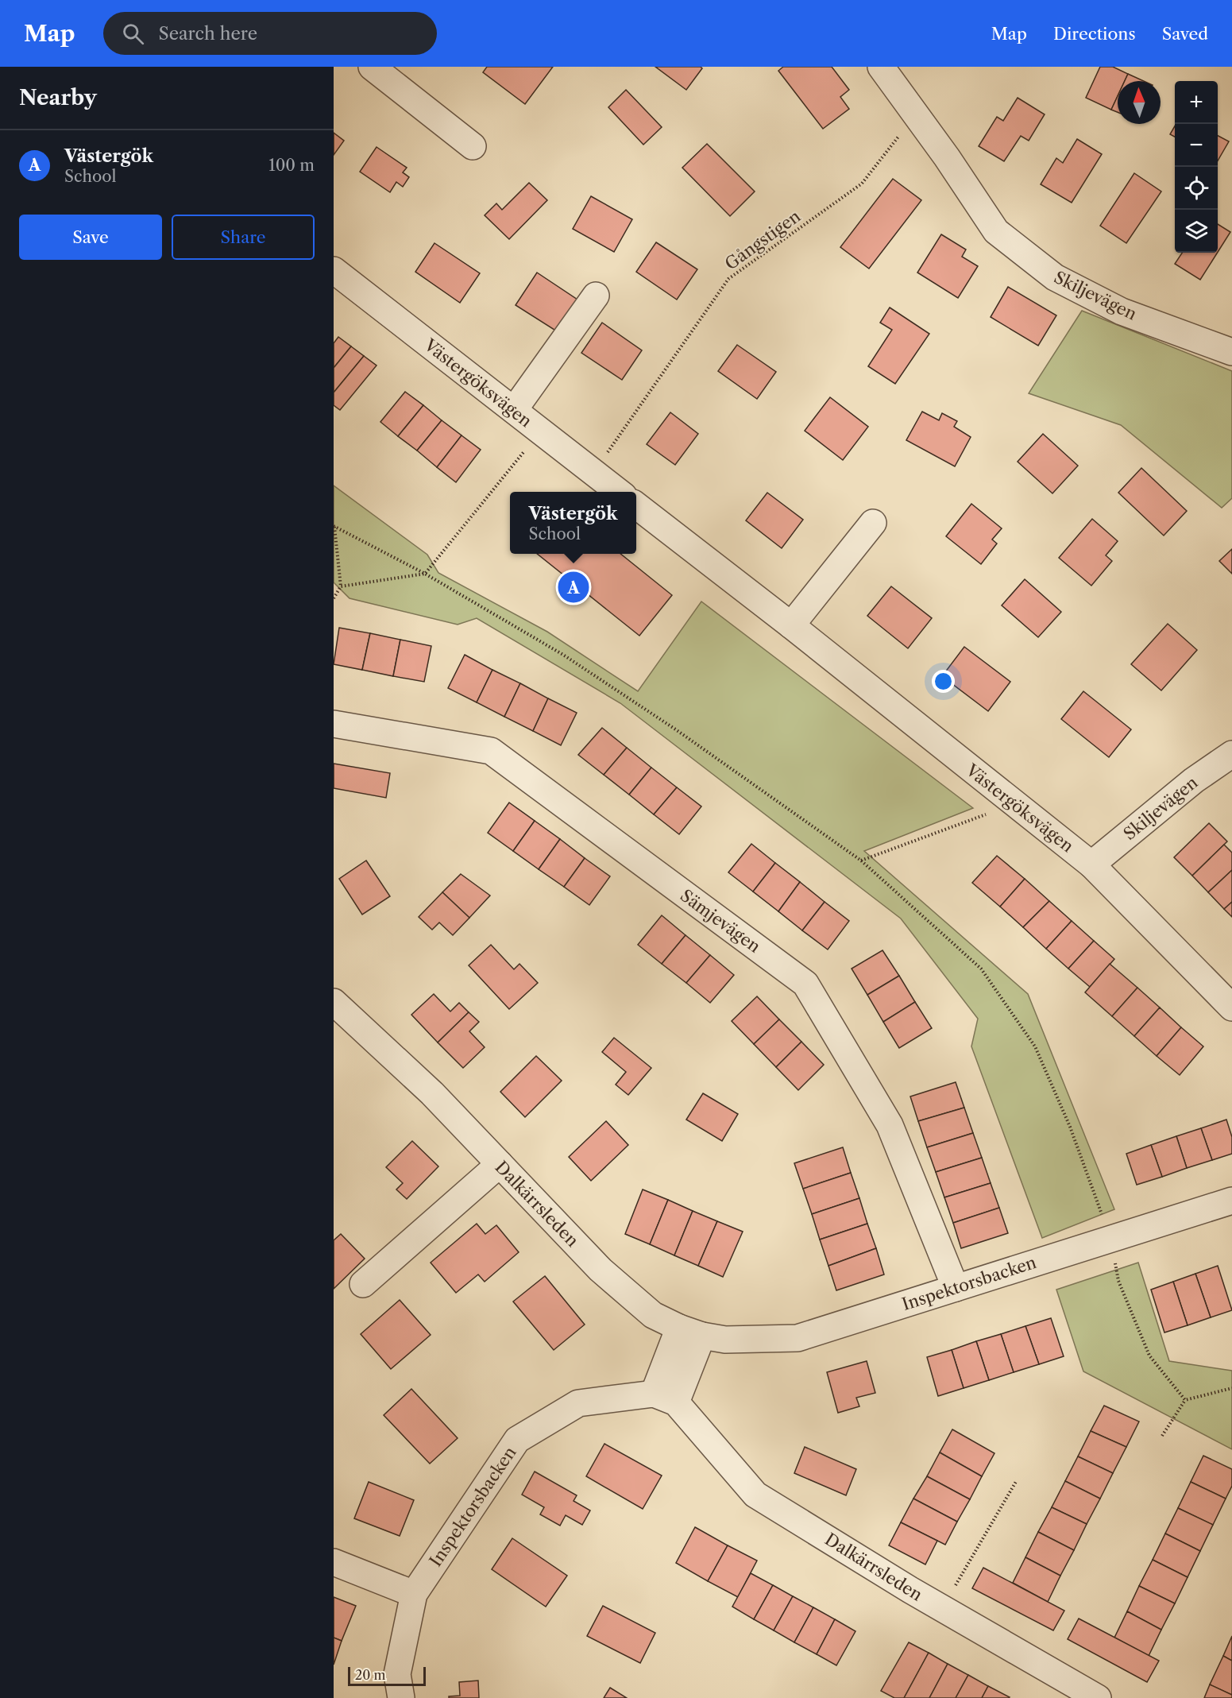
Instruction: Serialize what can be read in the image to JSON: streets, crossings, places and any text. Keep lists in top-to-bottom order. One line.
{"streets":{"street":["Skiljevägen","Västergöksvägen","Sämjevägen","Dalkärrsleden","Inspektorsbacken"],"path":["Gångstigen"]},"crossings":[["Gångstigen","Skiljevägen"],["Gångstigen","Västergöksvägen"],["Skiljevägen","Västergöksvägen"],["Sämjevägen","Inspektorsbacken"],["Dalkärrsleden","Inspektorsbacken"]],"scale_bar":"20 m","north":"top","page":{"header":"Map","search":"Search here","nav":["Map","Directions","Saved"],"heading":"Nearby","map_buttons":["+","−"],"list":[{"mark":"A","name":"Västergök","note":"School","value":"100 m"}],"buttons":["Save","Share"],"popup":["Västergök","School"],"pins":"A","scale":"20 m"}}
